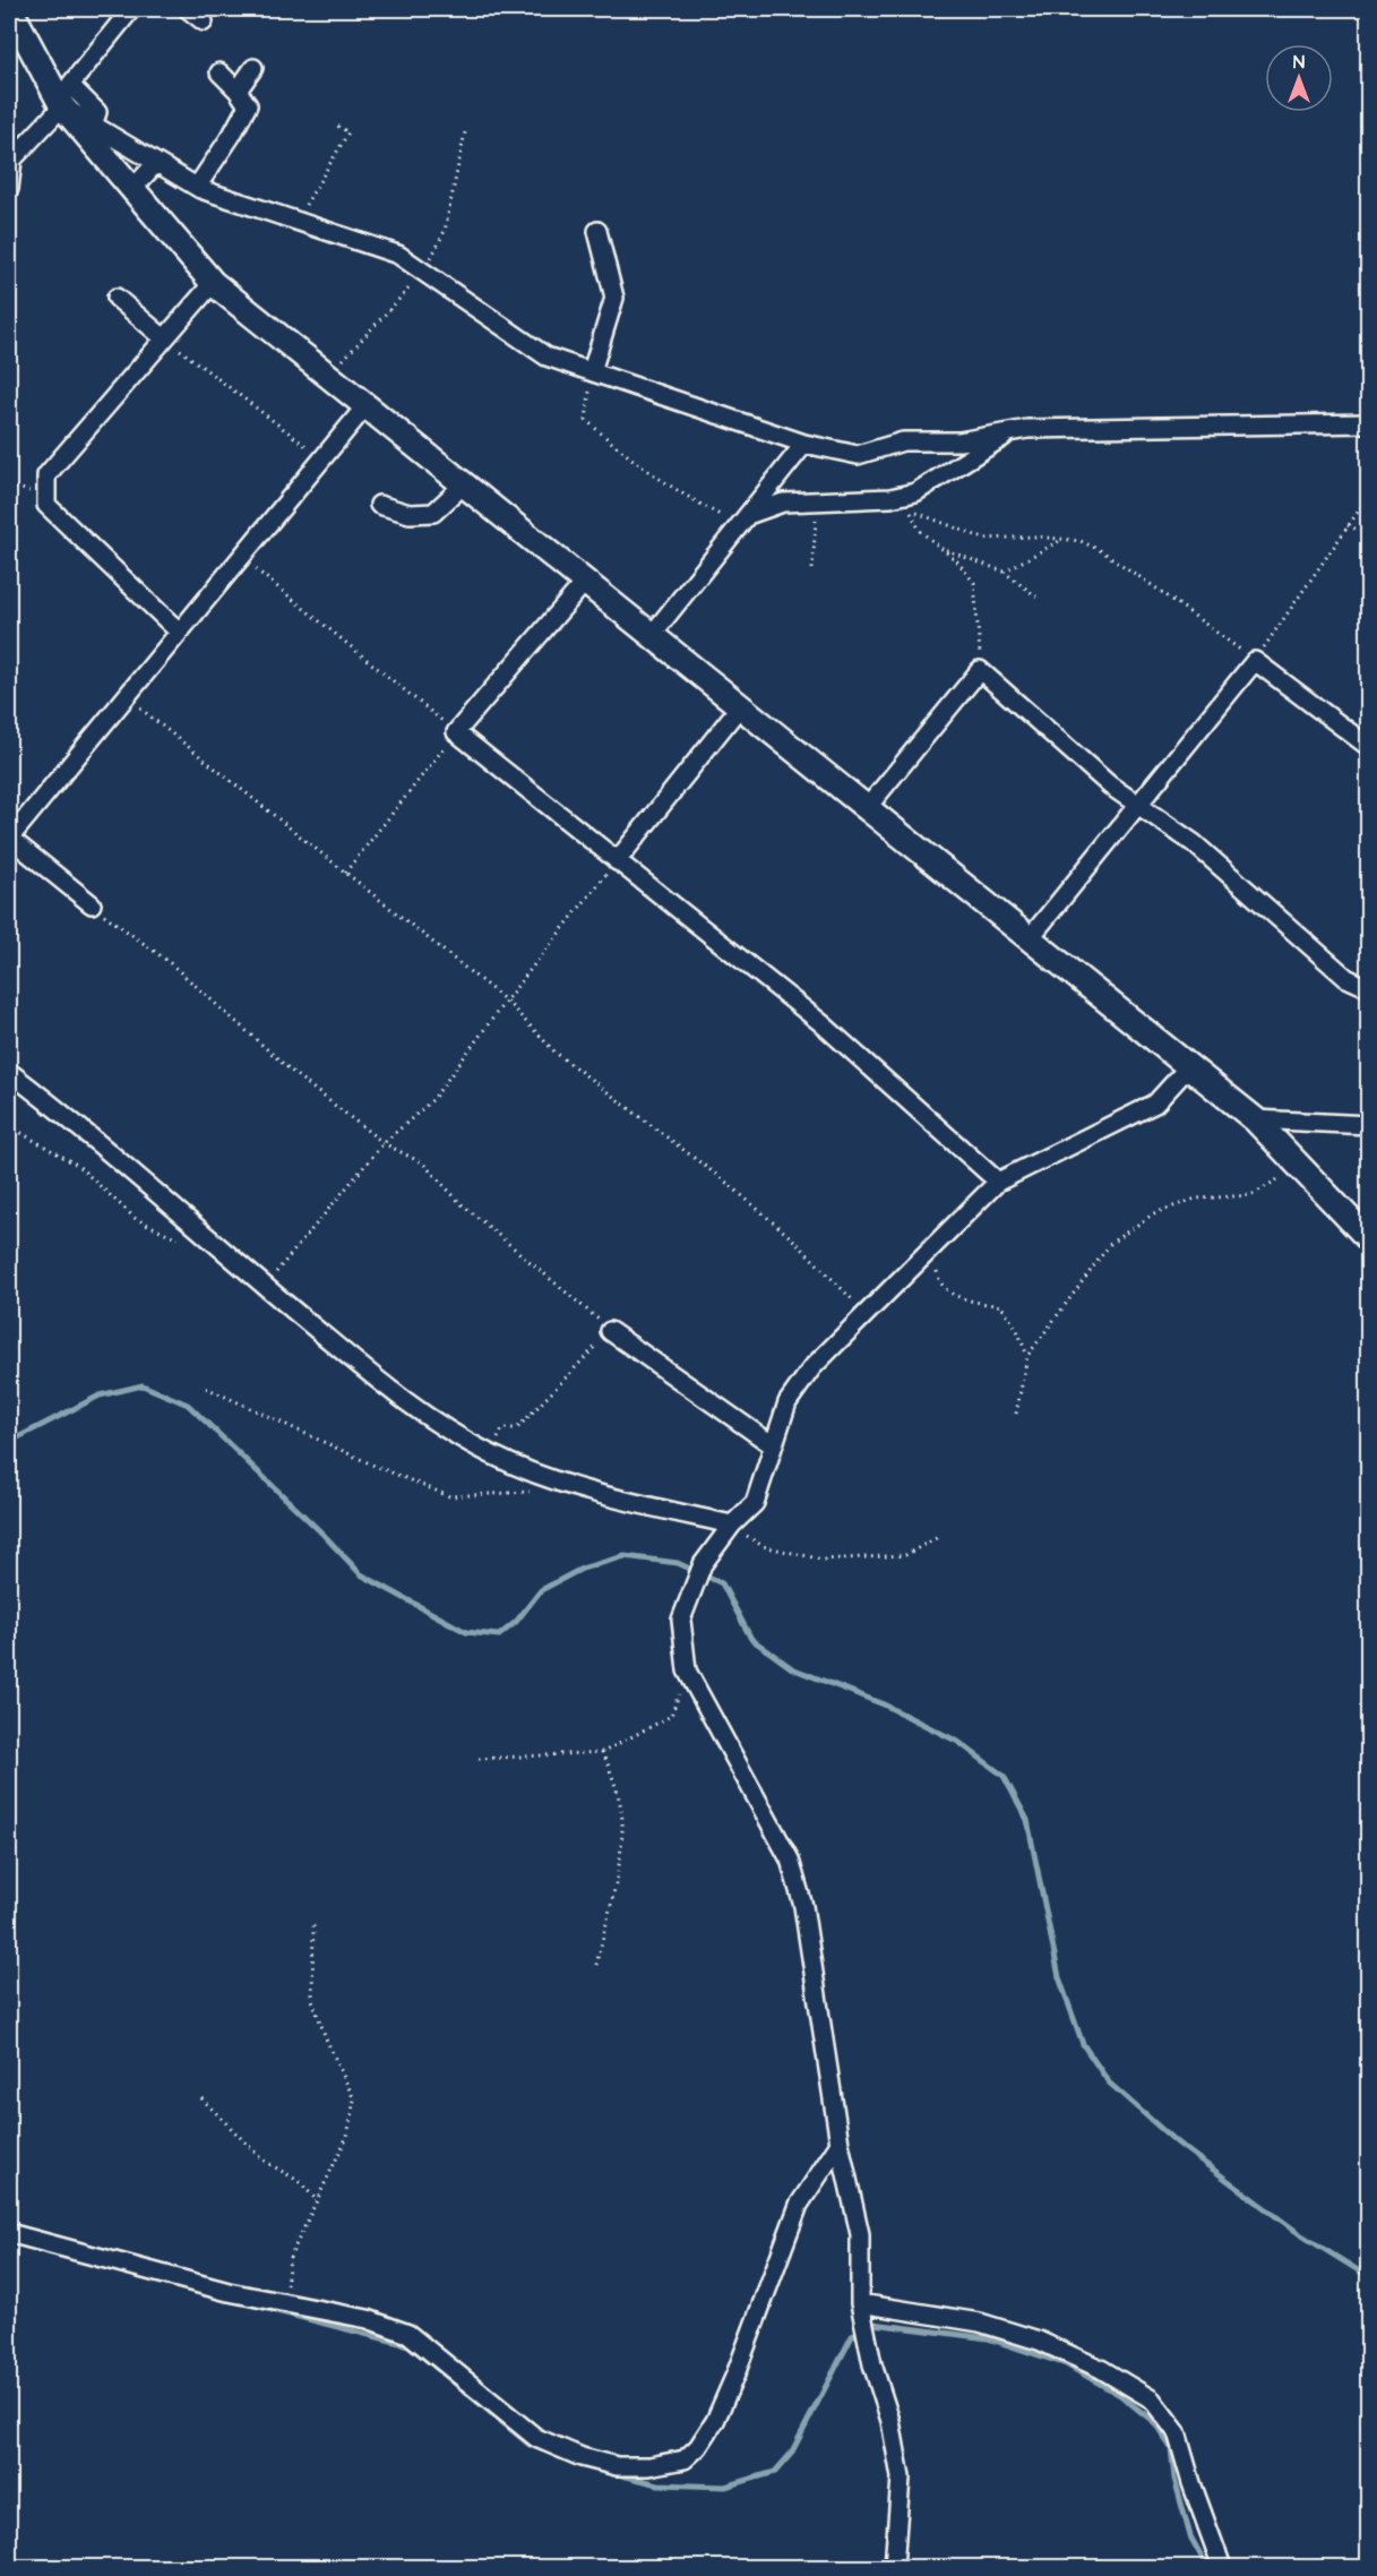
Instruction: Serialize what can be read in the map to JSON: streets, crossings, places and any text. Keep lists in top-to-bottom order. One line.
{"north":"top"}
